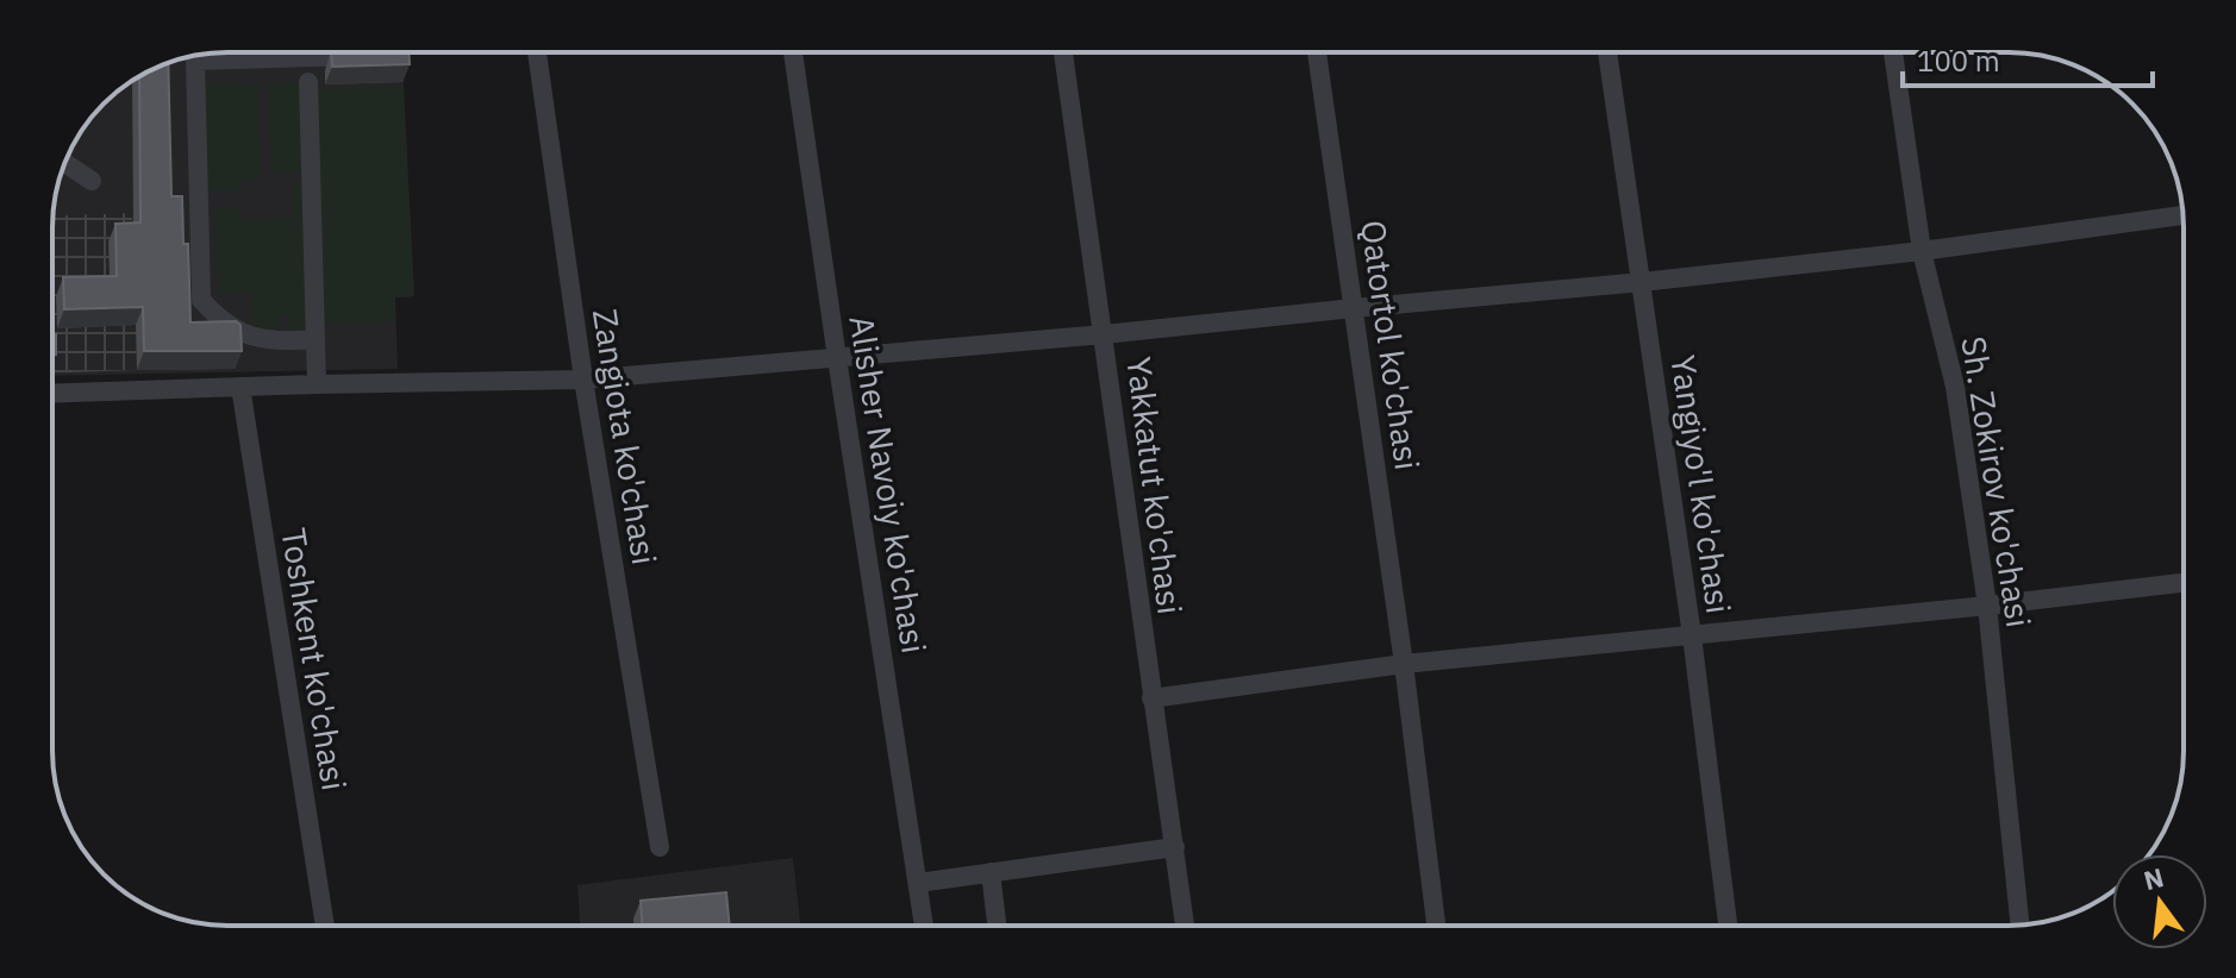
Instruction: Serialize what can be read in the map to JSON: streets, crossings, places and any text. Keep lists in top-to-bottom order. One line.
{"streets":{"street":["Qatortol ko'chasi","Zangiota ko'chasi","Sh. Zokirov ko'chasi","Alisher Navoiy ko'chasi","Yangiyo'l ko'chasi","Yakkatut ko'chasi","Toshkent ko'chasi"]},"scale_bar":"100 m","north":"top"}
